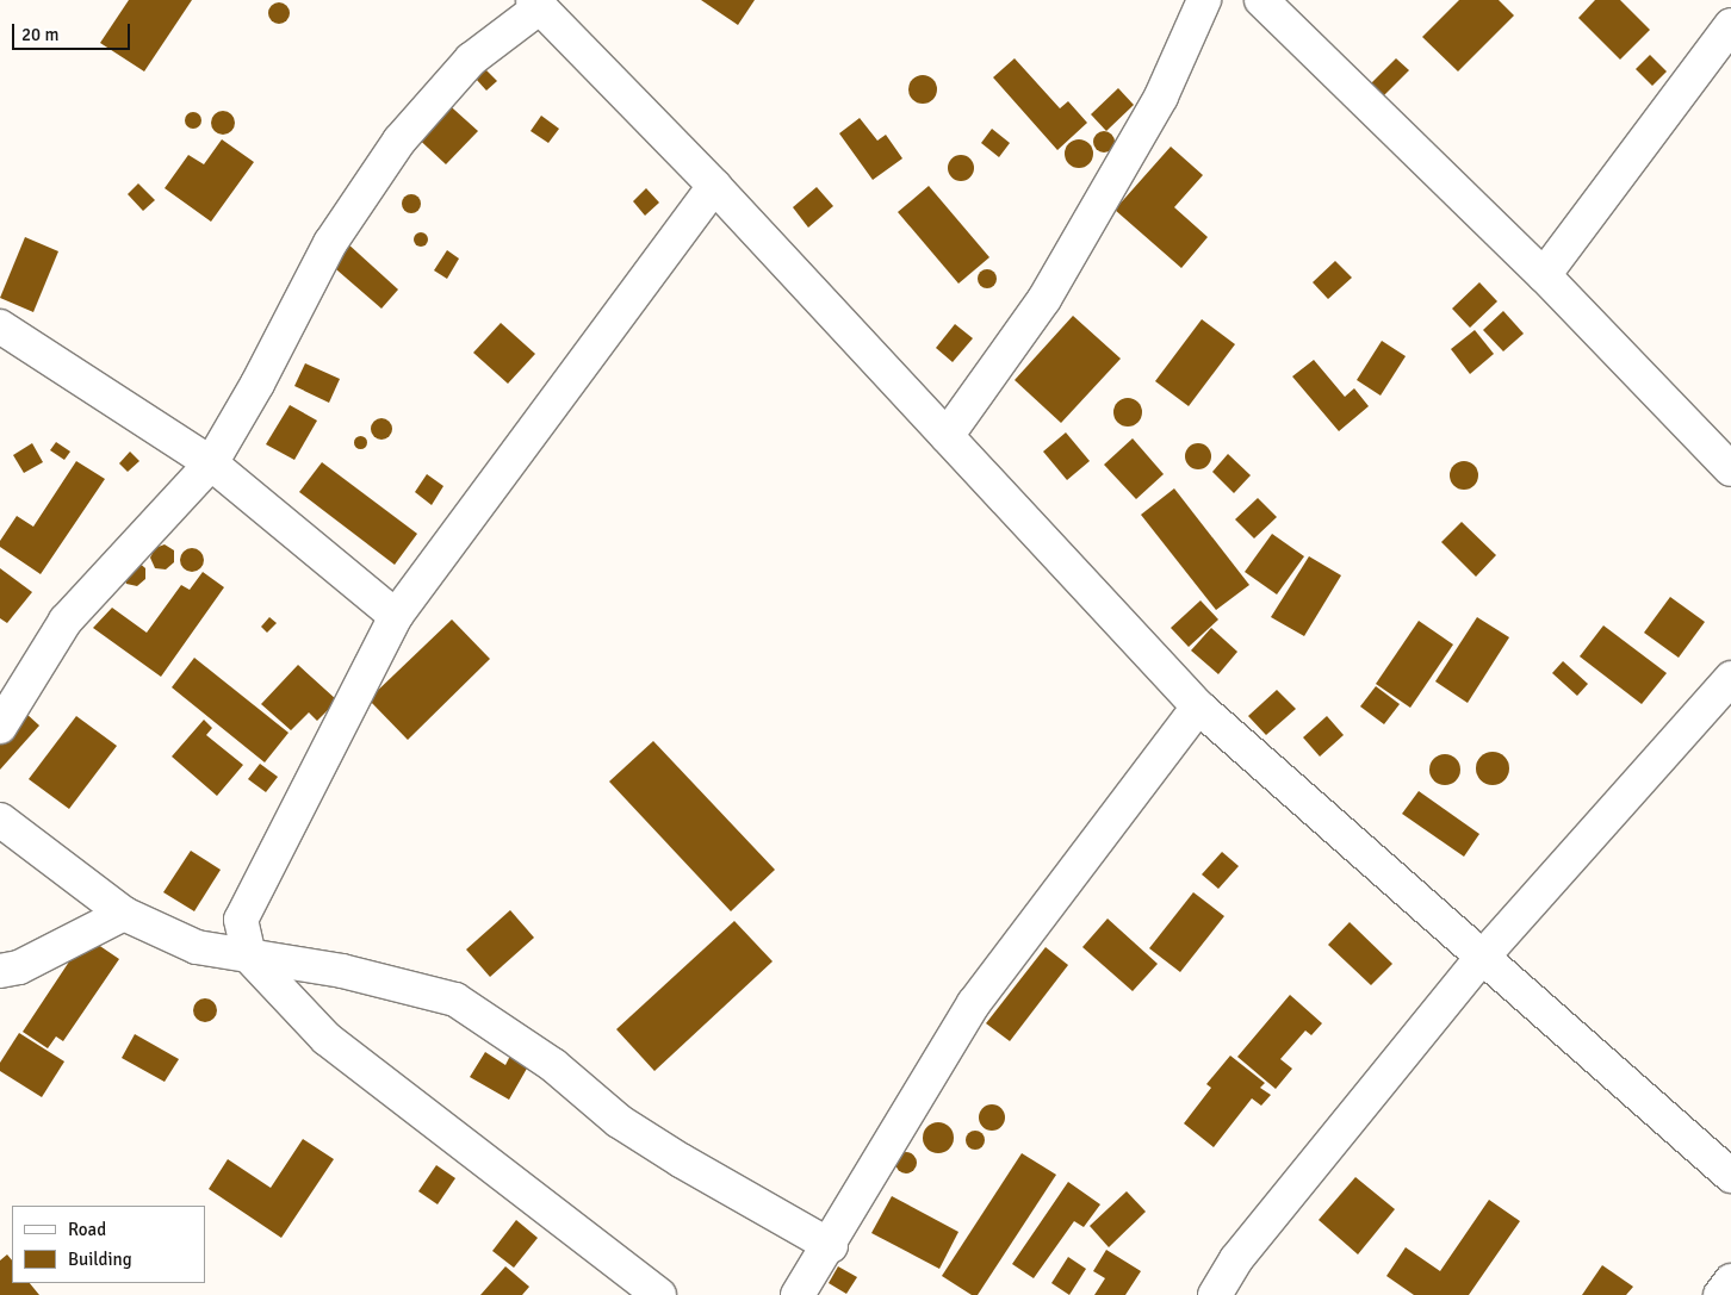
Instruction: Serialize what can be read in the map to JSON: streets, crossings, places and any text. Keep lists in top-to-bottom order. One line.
{"legend":["Road","Building"],"scale_bar":"20 m"}
